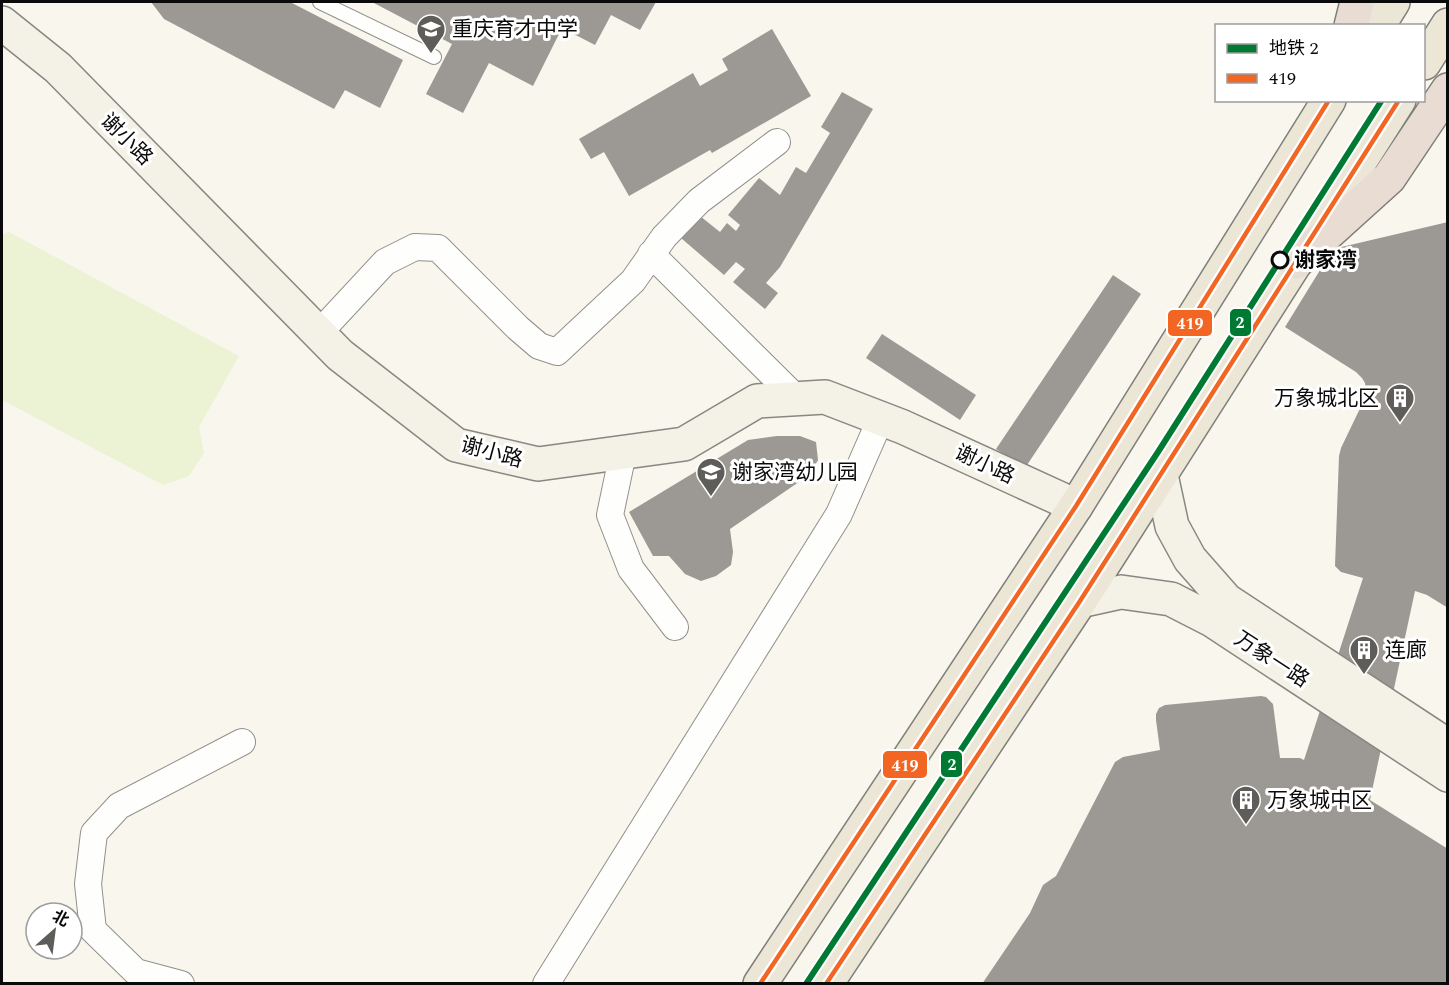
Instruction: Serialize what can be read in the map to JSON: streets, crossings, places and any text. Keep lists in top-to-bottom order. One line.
{"streets":{"street":["谢小路","万象一路"]},"places":{"school or university":["重庆育才中学","谢家湾幼儿园"],"other":["谢家湾"],"building":["万象城北区","连廊","万象城中区"]},"lines":["metro line 2","transit line 419"],"legend":["地铁 2","419"],"north":"top right"}
